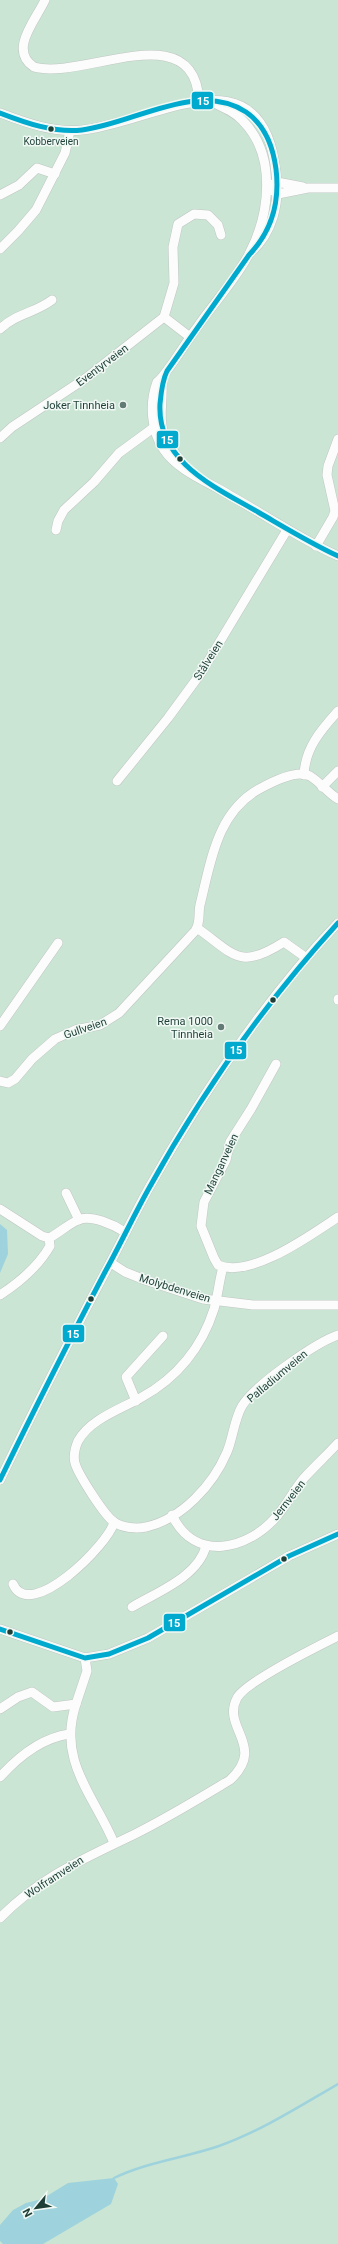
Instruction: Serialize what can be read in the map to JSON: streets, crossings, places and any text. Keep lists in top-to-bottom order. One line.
{"streets":{"street":["Eventyrveien","Stålveien","Gullveien","Manganveien","Molybdenveien","Palladiumveien","Jernveien","Wolframveien"]},"places":["Kobberveien","Joker Tinnheia","Rema 1000 Tinnheia"],"lines":["transit line 15"],"north":"bottom left"}
